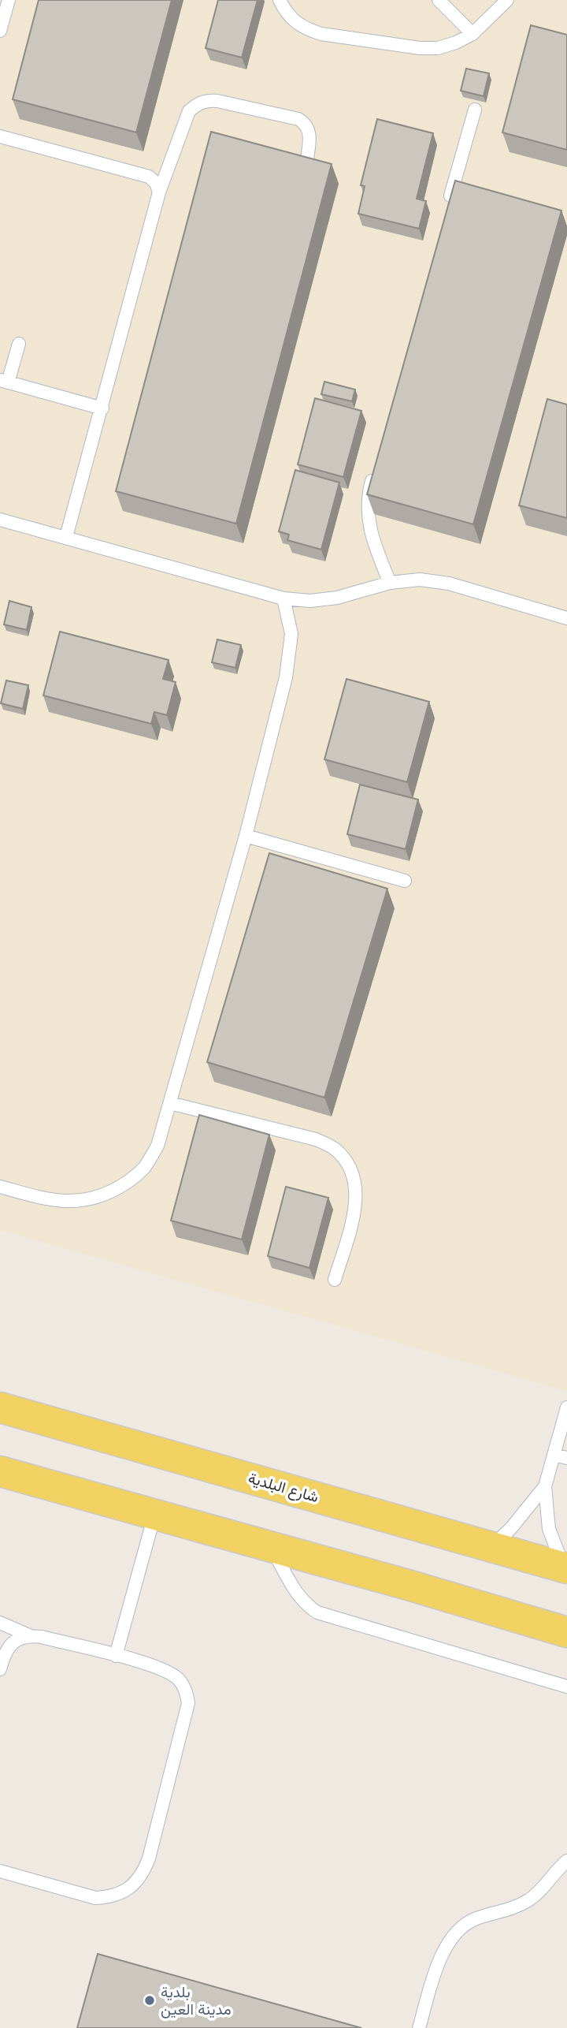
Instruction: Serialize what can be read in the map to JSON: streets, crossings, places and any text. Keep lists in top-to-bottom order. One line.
{"streets":{"main road":["شارع البلدية"]},"places":["بلدية مدينة العين"]}
